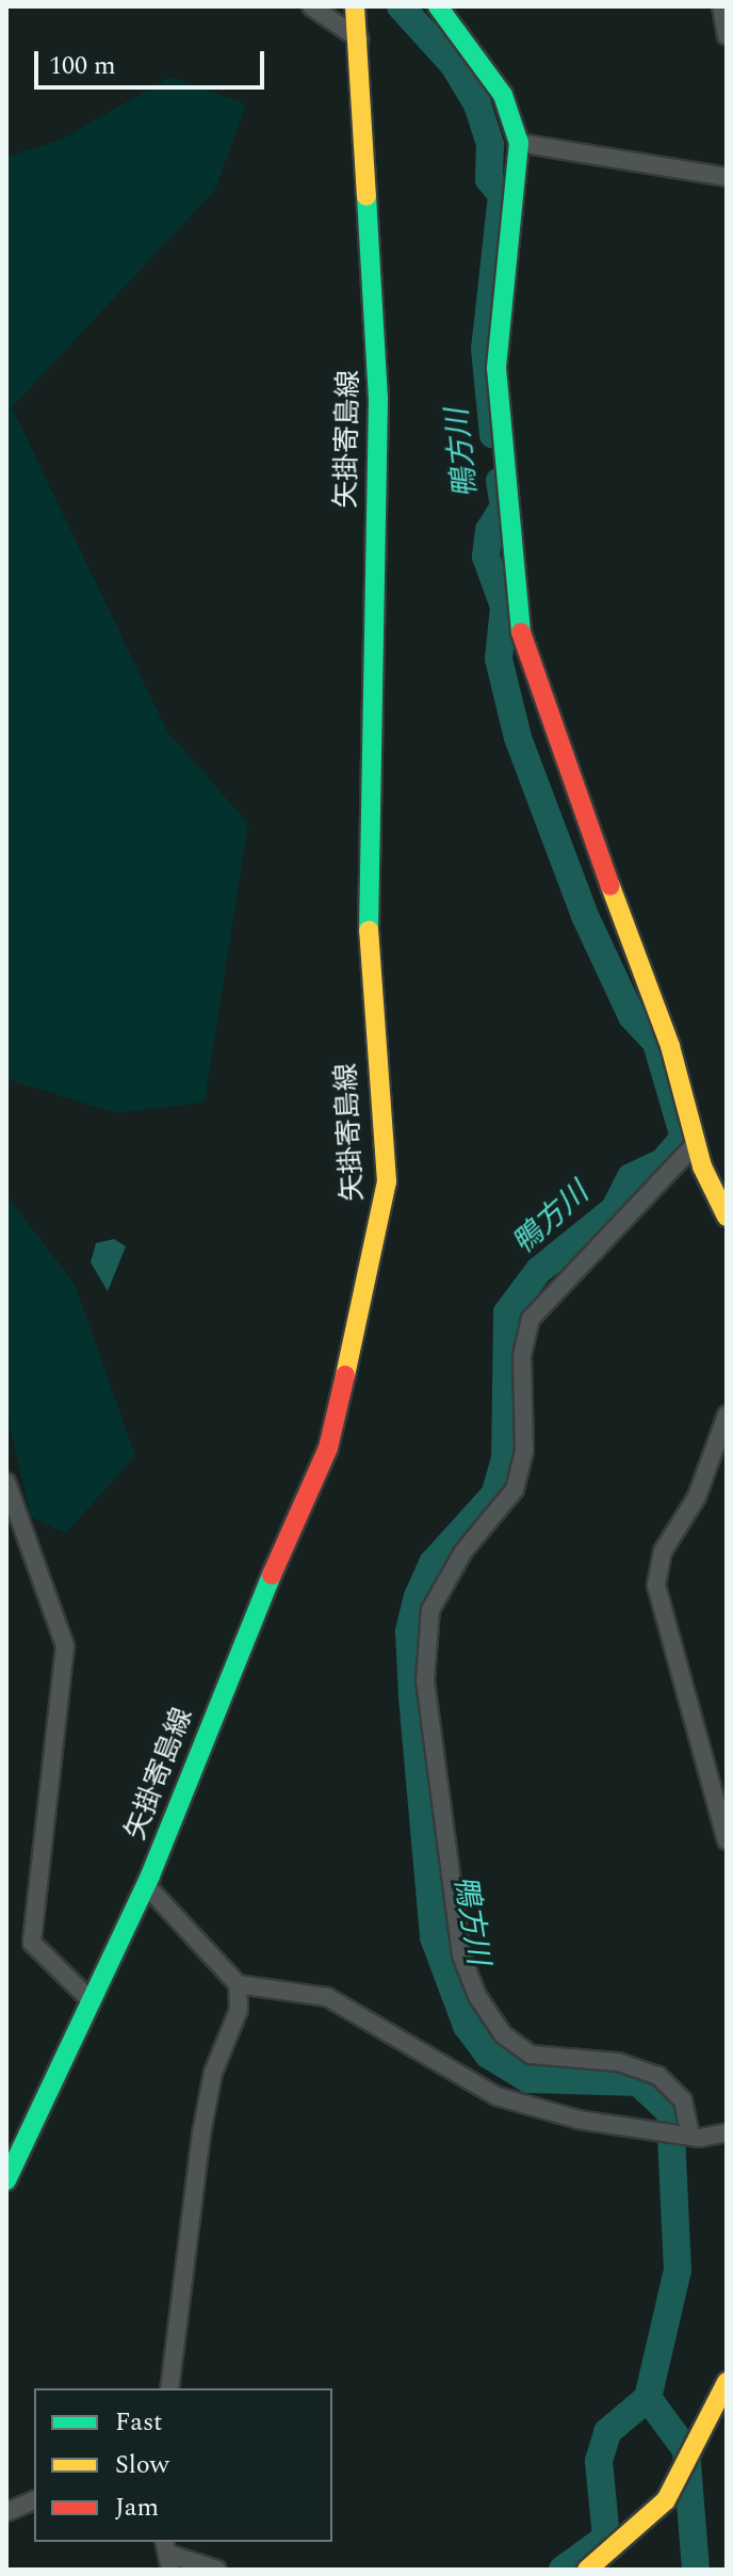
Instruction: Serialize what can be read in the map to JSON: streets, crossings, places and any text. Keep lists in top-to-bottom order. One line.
{"streets":{"main road":["矢掛寄島線"]},"water":["鴨方川"],"legend":["Fast","Slow","Jam"],"scale_bar":"100 m"}
